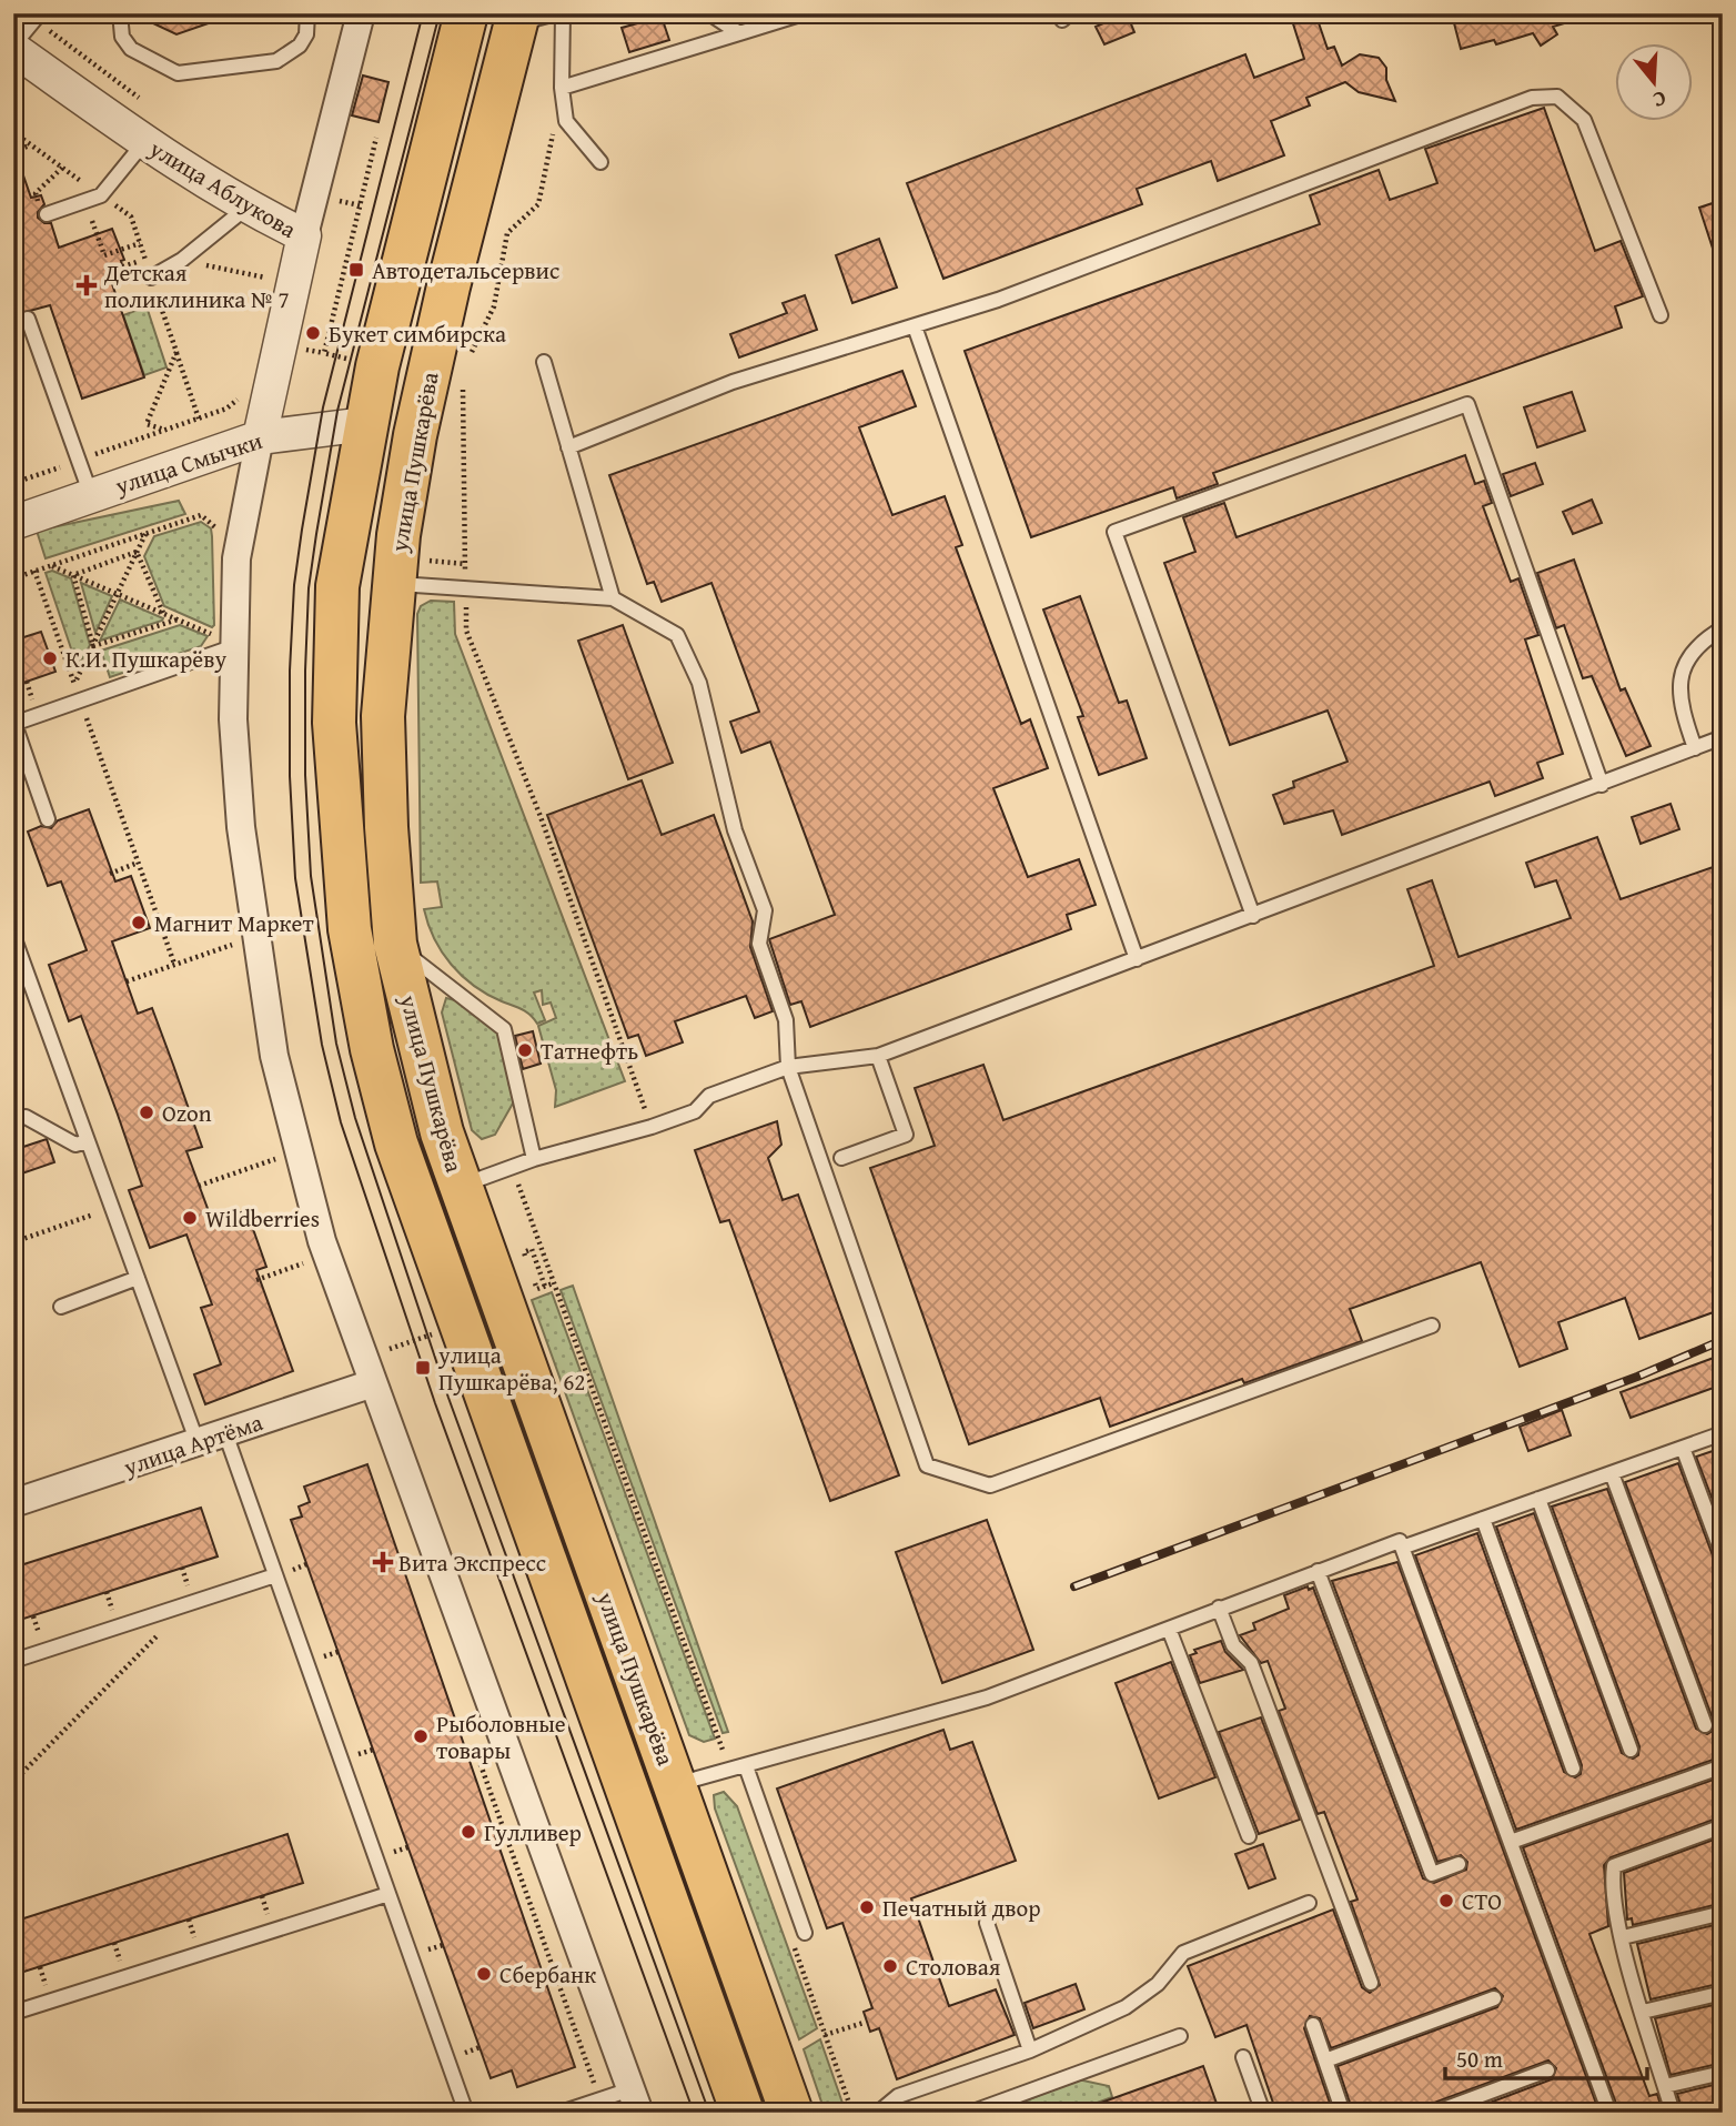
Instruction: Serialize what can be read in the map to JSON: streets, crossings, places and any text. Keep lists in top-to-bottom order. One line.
{"streets":{"main road":["улица Пушкарёва","улица Смычки"],"street":["улица Аблукова","улица Артёма"]},"crossings":[["улица Аблукова","улица Смычки"],["улица Пушкарёва","улица Смычки"]],"places":{"transit":["Автодетальсервис","улица Пушкарёва, 62"],"health":["Детская поликлиника № 7","Вита Экспресс"],"other":["Букет симбирска","К.И. Пушкарёву","Магнит Маркет","Татнефть","Ozon","Wildberries","Рыболовные товары","Гулливер","СТО","Печатный двор","Столовая","Сбербанк"]},"scale_bar":"50 m","north":"bottom"}
